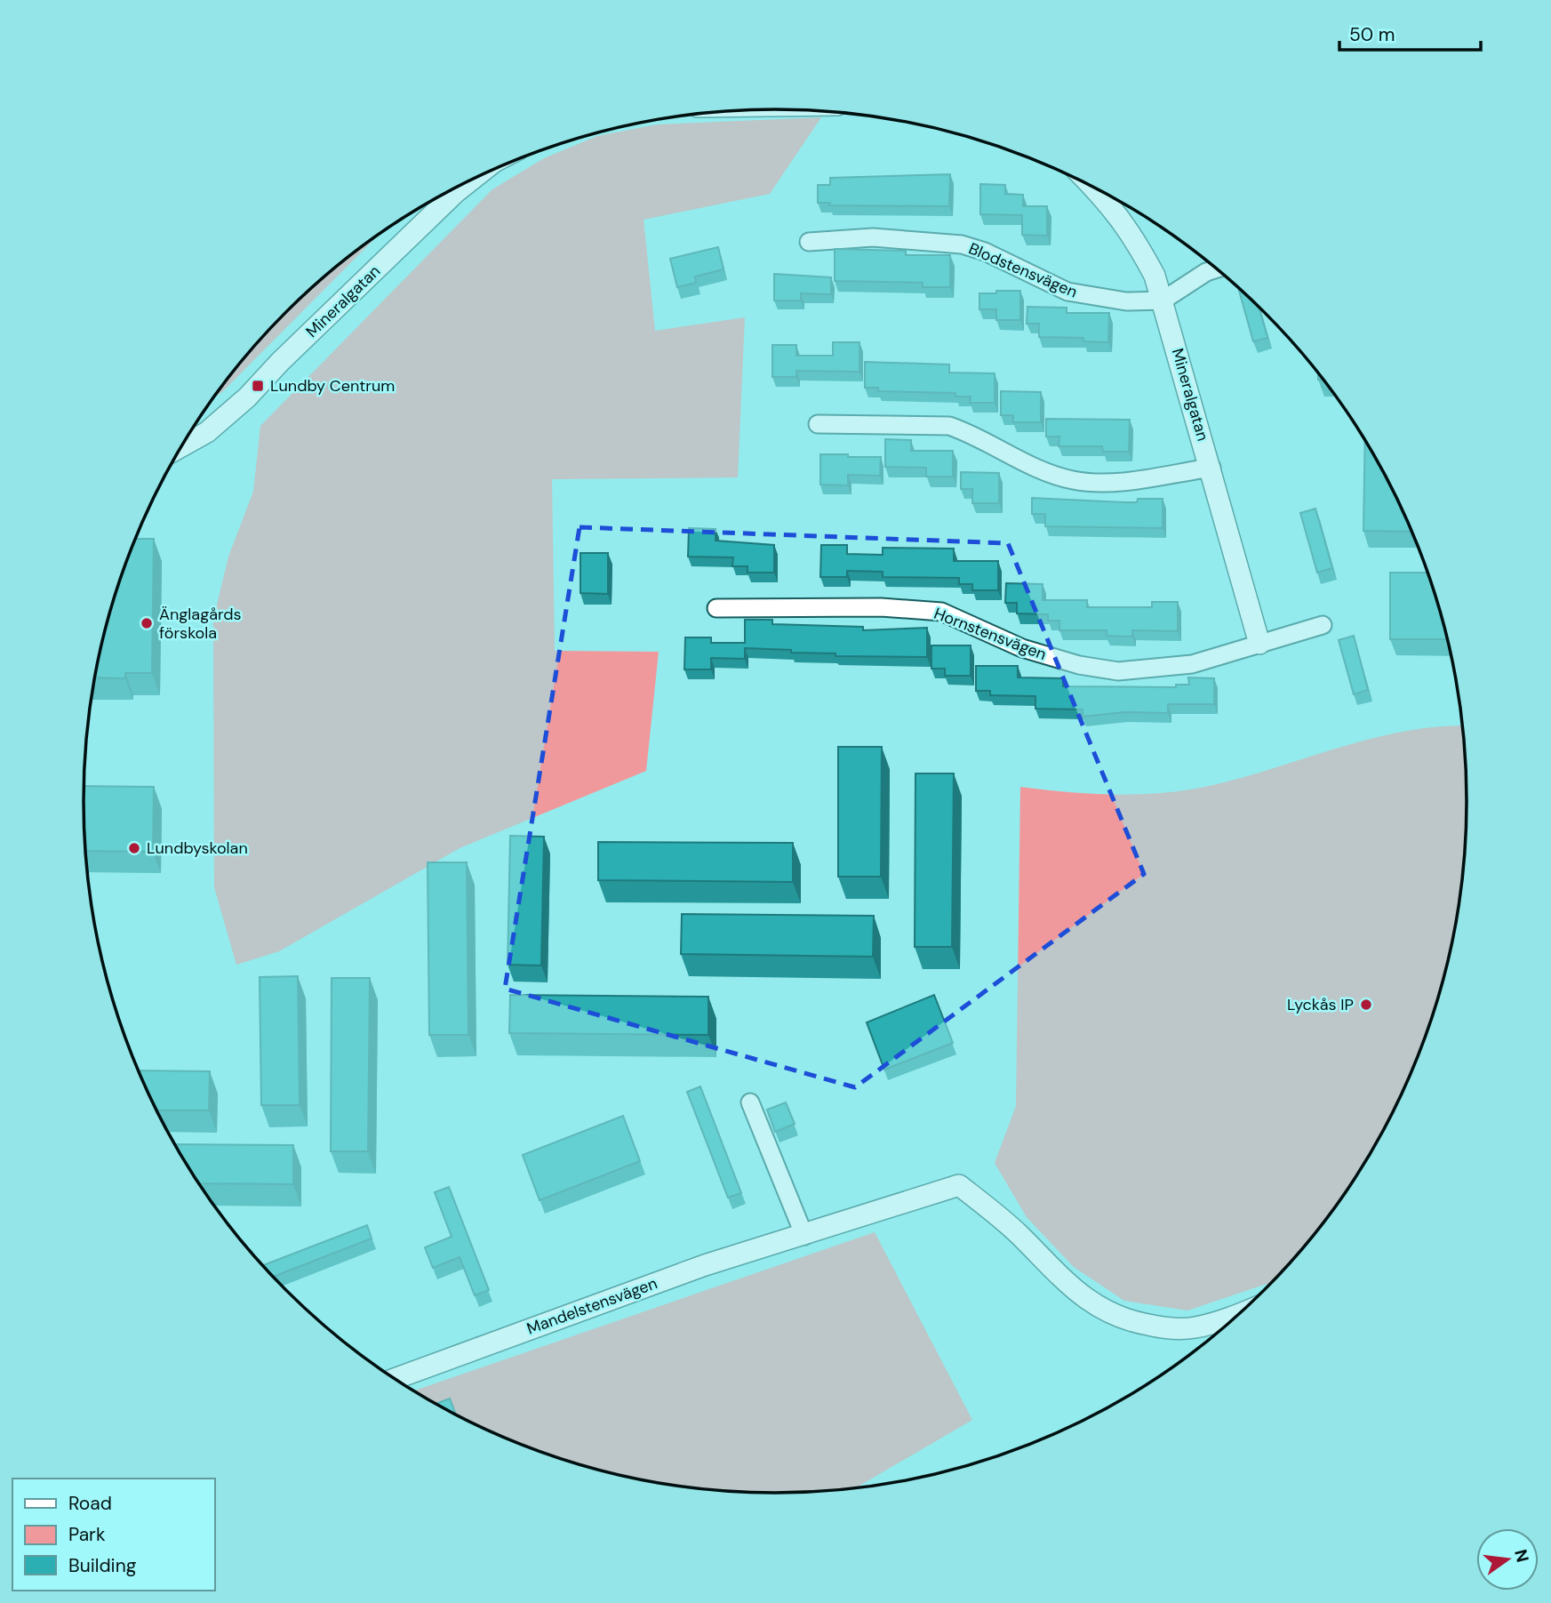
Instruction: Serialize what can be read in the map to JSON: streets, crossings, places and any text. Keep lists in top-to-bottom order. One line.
{"streets":{"street":["Blodstensvägen","Mineralgatan","Hornstensvägen","Mandelstensvägen"]},"crossings":[["Blodstensvägen","Mineralgatan"],["Mineralgatan","Hornstensvägen"]],"places":{"transit":["Lundby Centrum"],"other":["Änglagårds förskola","Lundbyskolan","Lyckås IP"]},"legend":["Road","Park","Building"],"scale_bar":"50 m","north":"right"}
